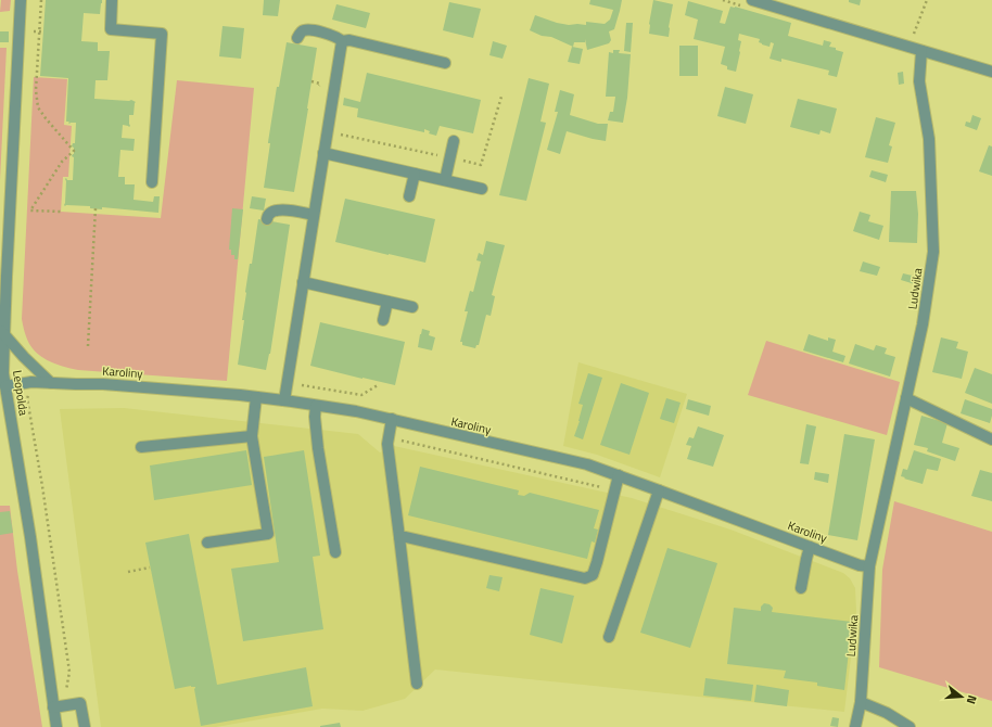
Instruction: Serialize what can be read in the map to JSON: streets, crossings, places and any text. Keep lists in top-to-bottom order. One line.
{"streets":{"street":["Ludwika","Karoliny","Leopolda"]},"crossings":[["Ludwika","Karoliny"],["Karoliny","Leopolda"]],"north":"right"}
